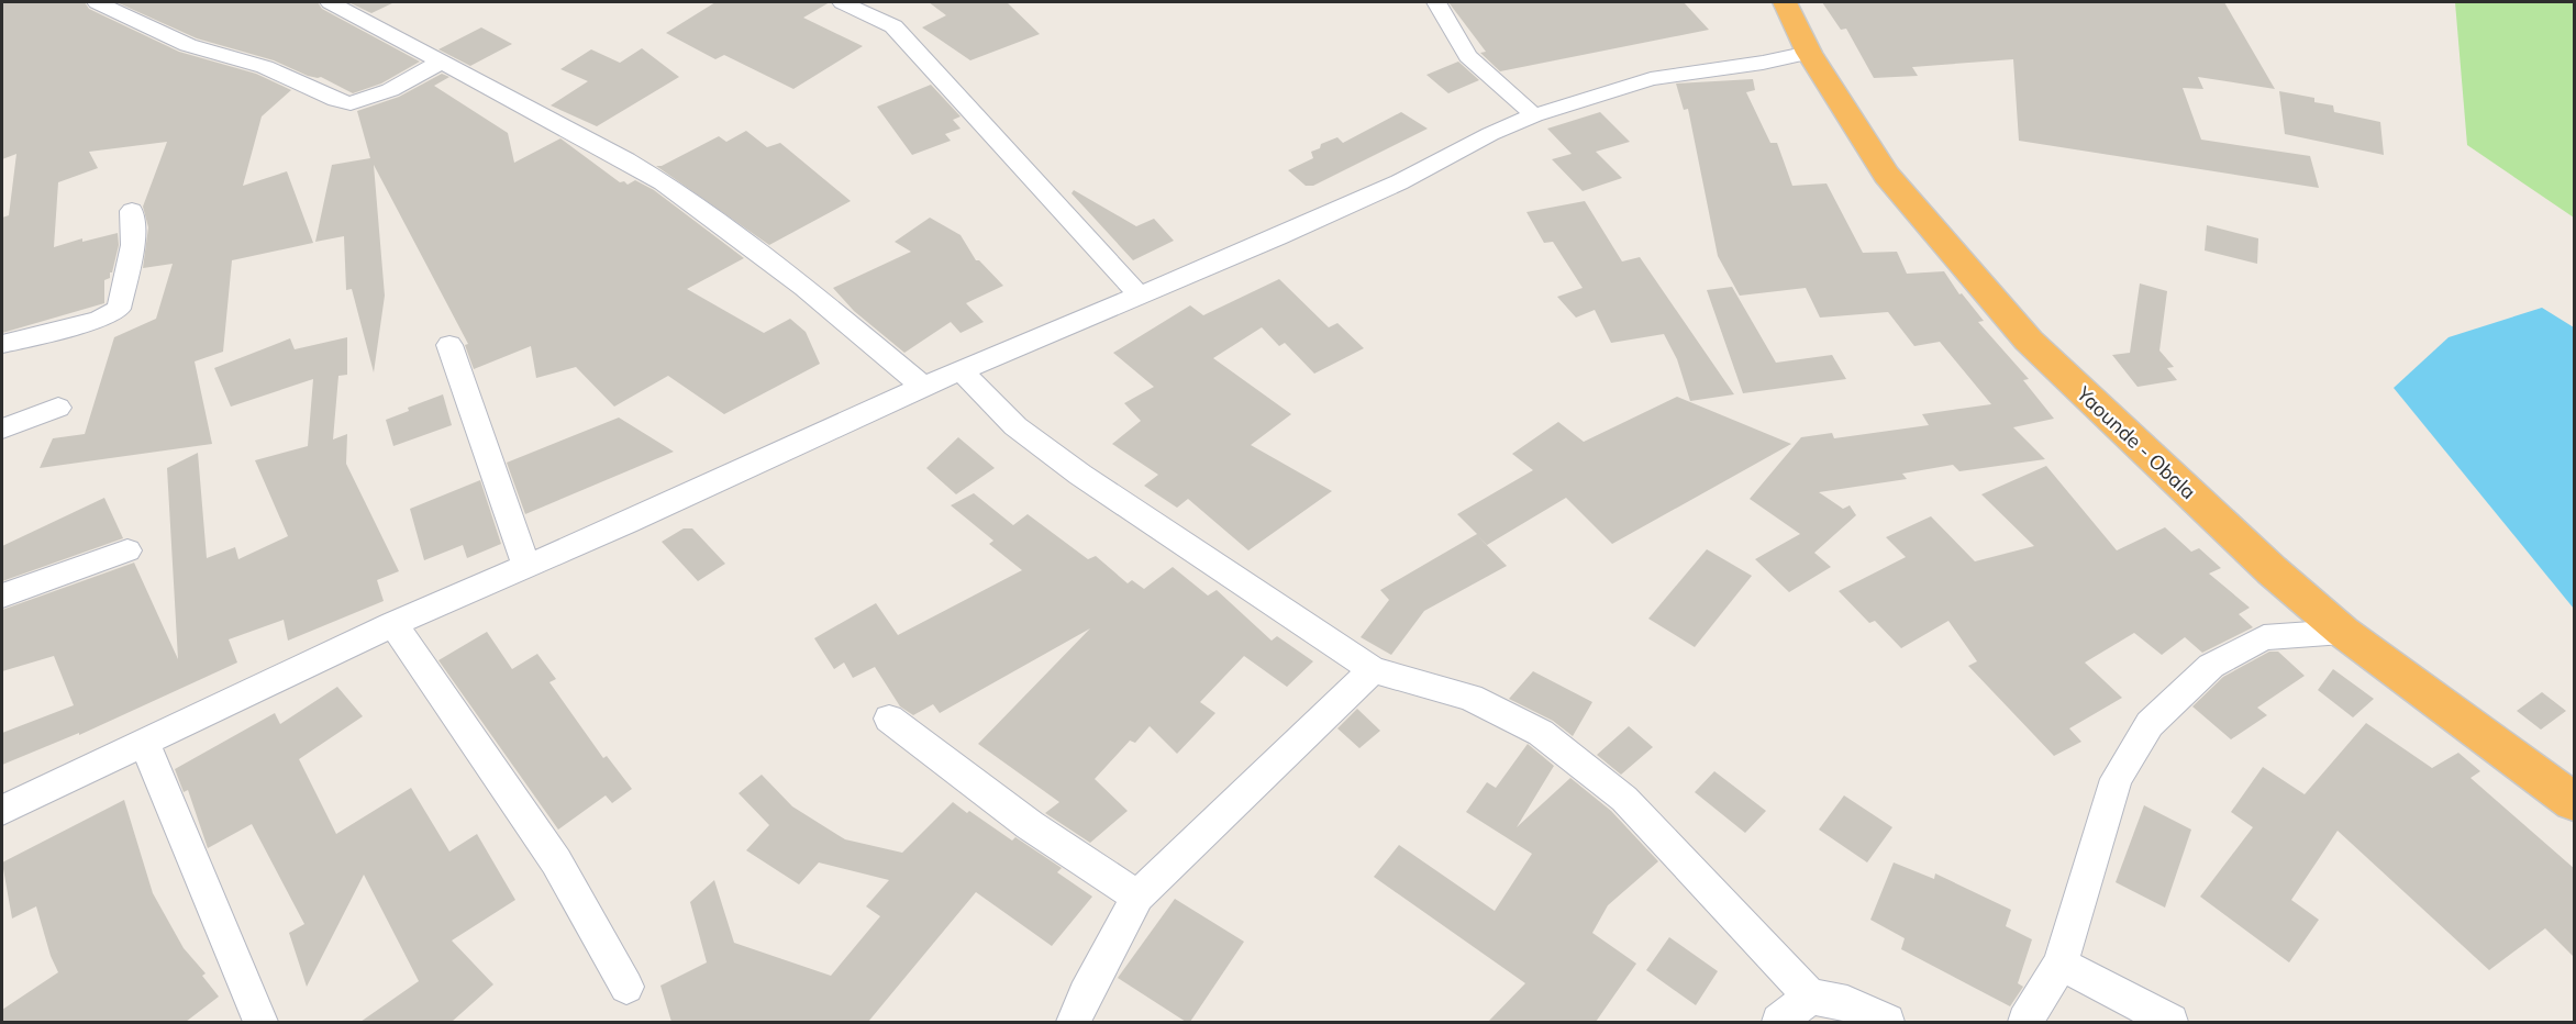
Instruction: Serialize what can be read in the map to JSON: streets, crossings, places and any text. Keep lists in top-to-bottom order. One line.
{"streets":{"highway":["Yaounde - Obala"]}}
